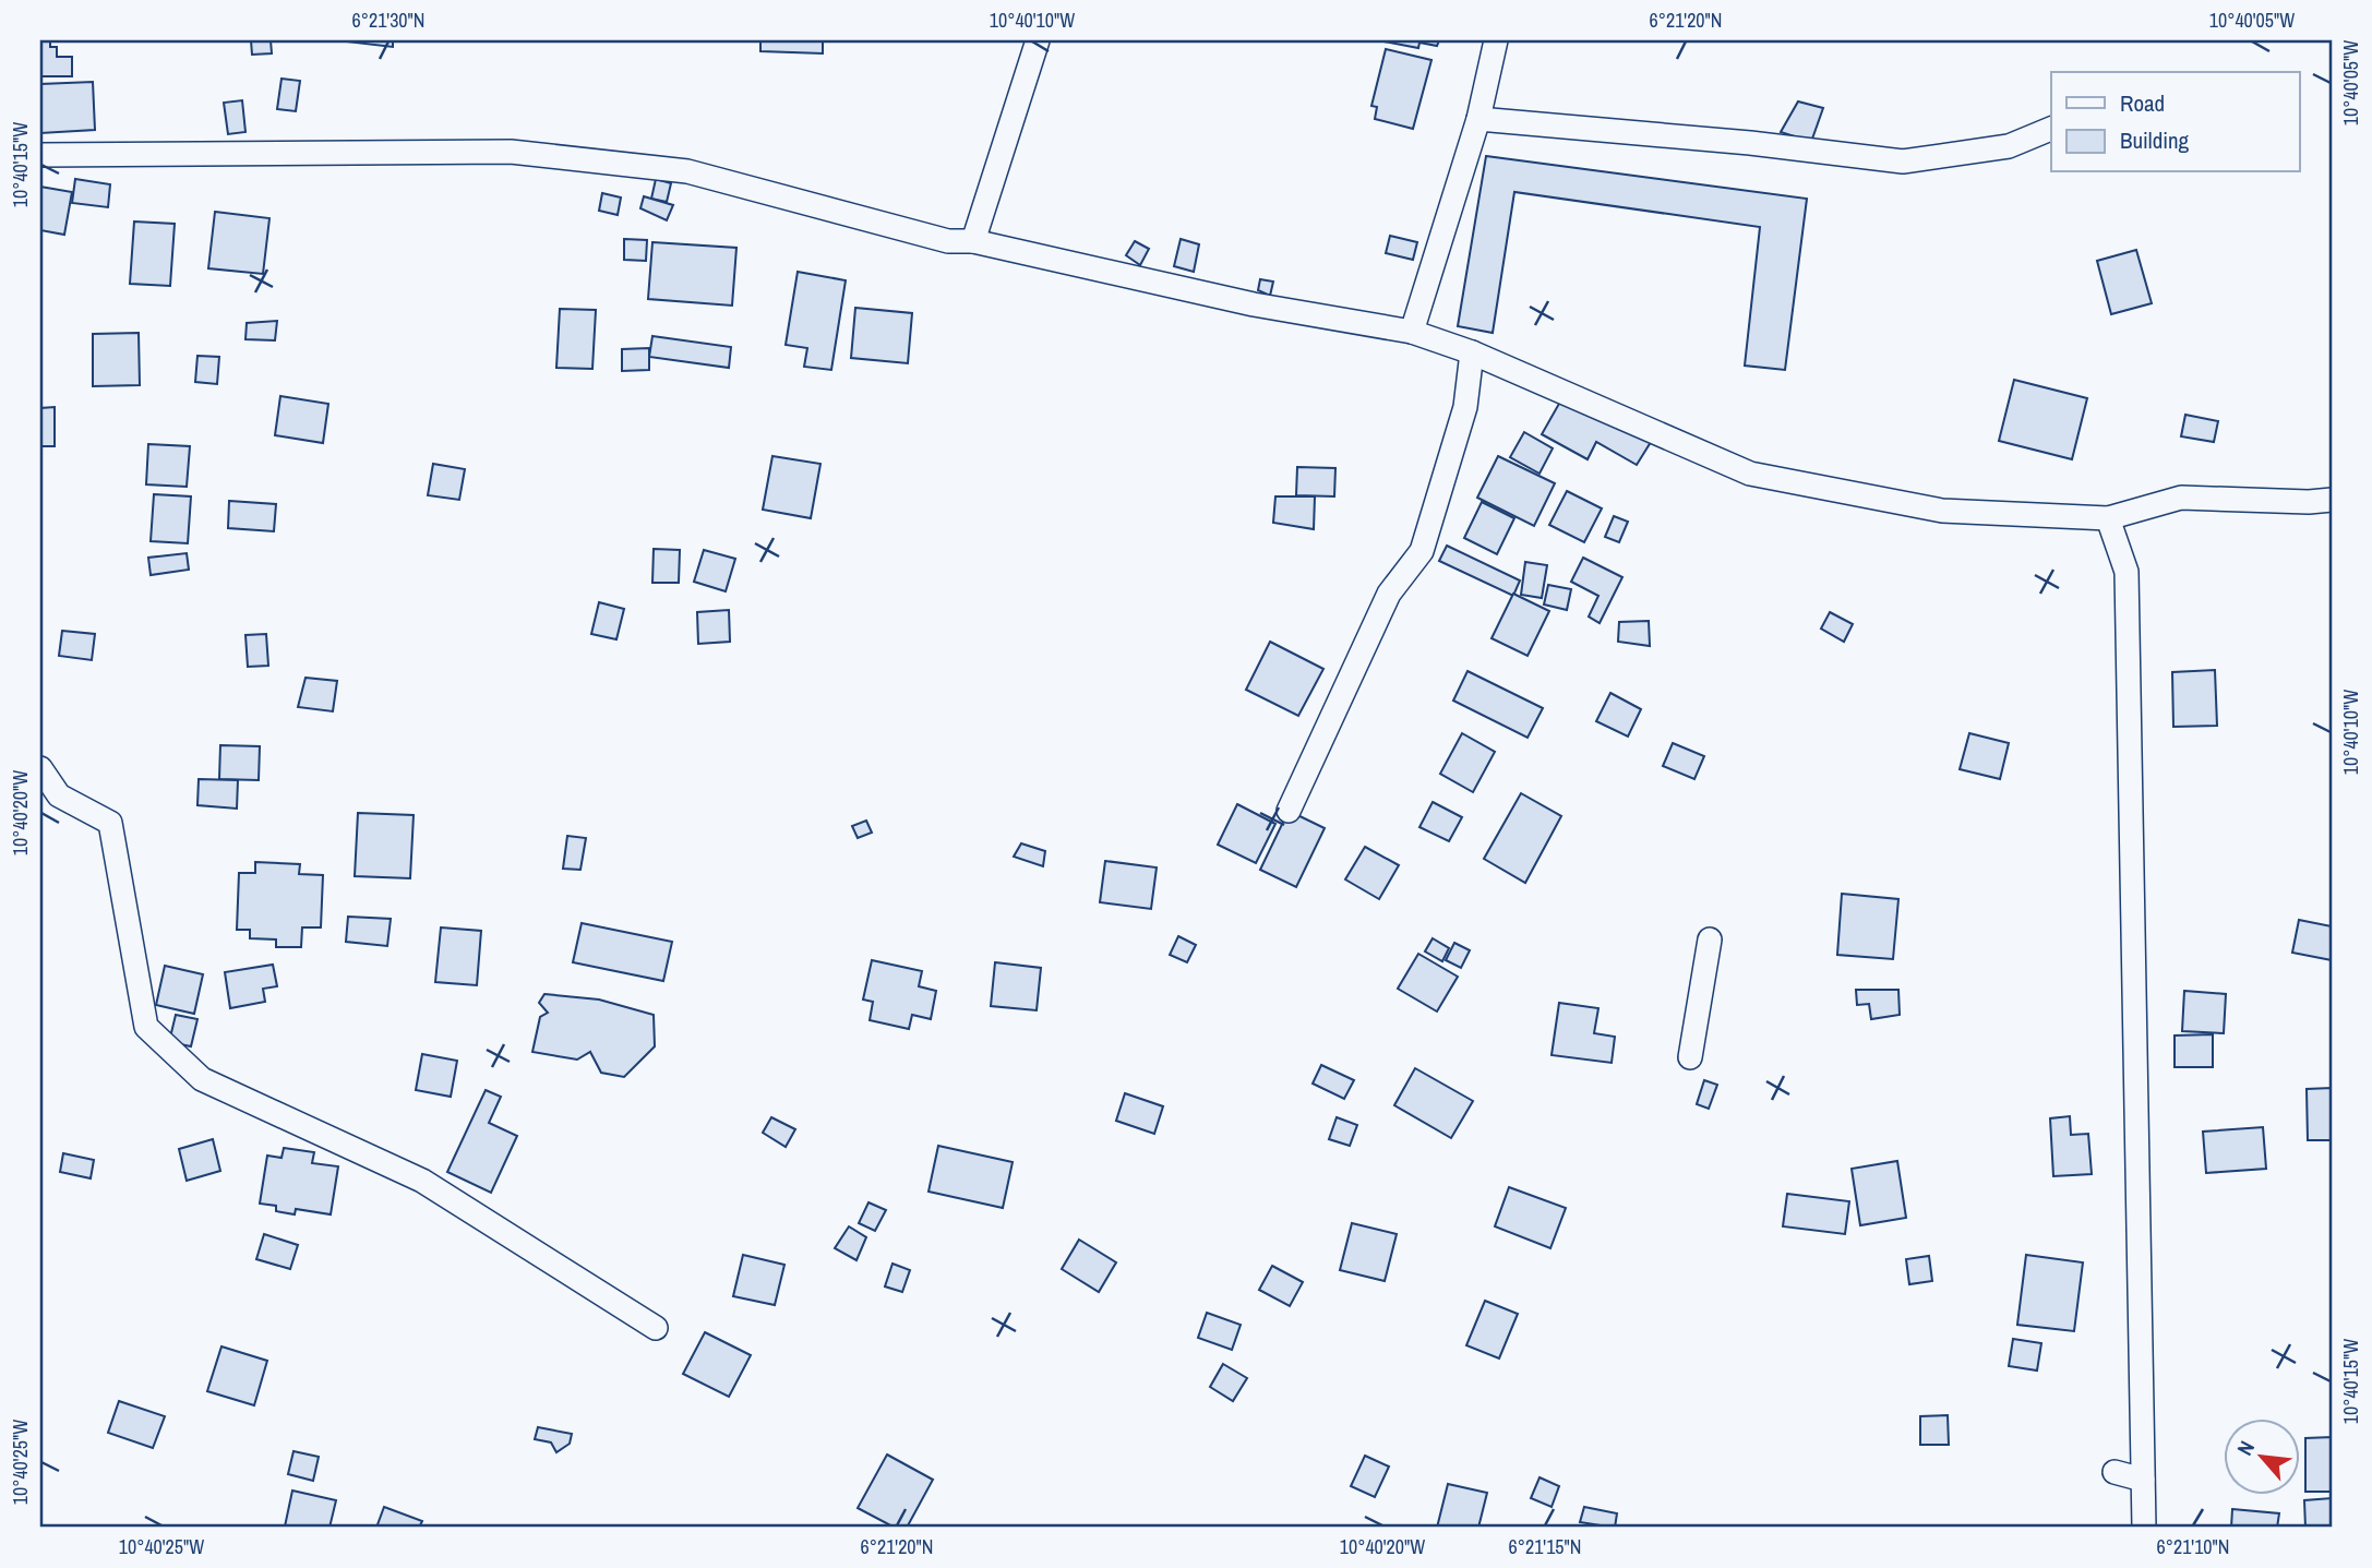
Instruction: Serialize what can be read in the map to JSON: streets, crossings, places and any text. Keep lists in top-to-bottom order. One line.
{"legend":["Road","Building"],"north":"top left","coordinates":["6°21'30\"N","10°40'10\"W","6°21'20\"N","10°40'05\"W","10°40'15\"W","10°40'20\"W","10°40'25\"W","6°21'15\"N","6°21'10\"N"]}
